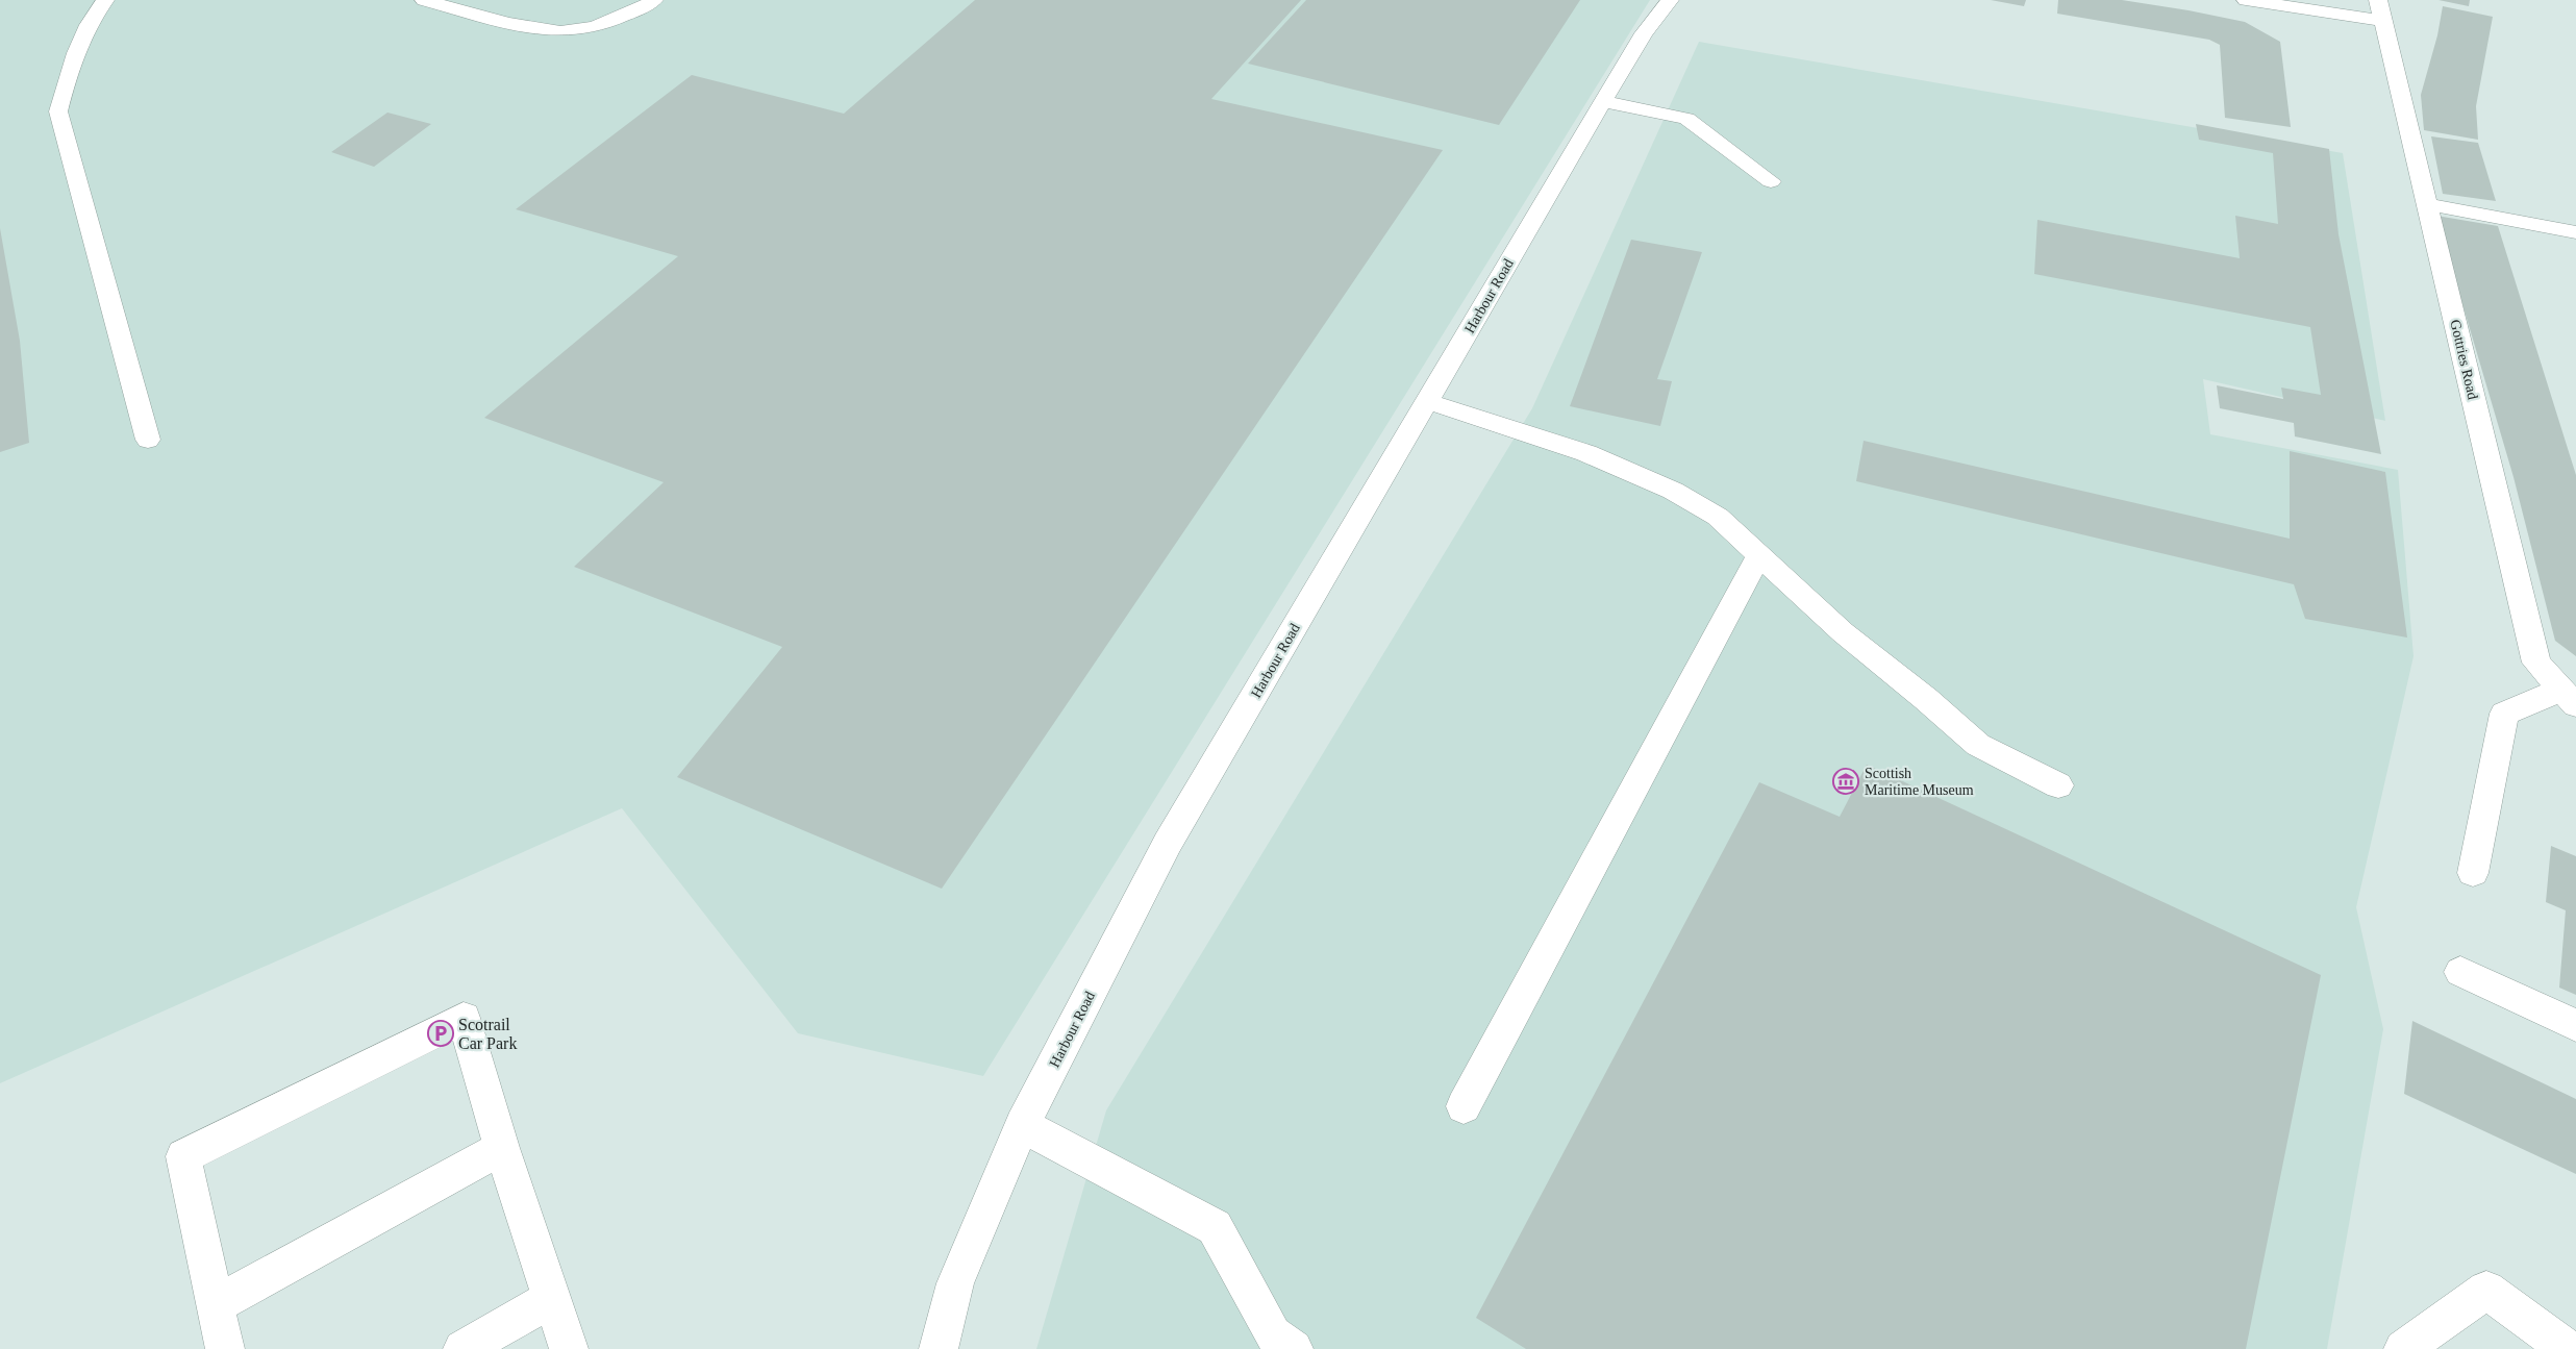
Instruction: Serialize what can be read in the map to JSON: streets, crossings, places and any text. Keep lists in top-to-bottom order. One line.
{"streets":{"street":["Harbour Road","Gottries Road"]},"places":{"museum":["Scottish Maritime Museum"],"parking":["Scotrail Car Park"]}}
